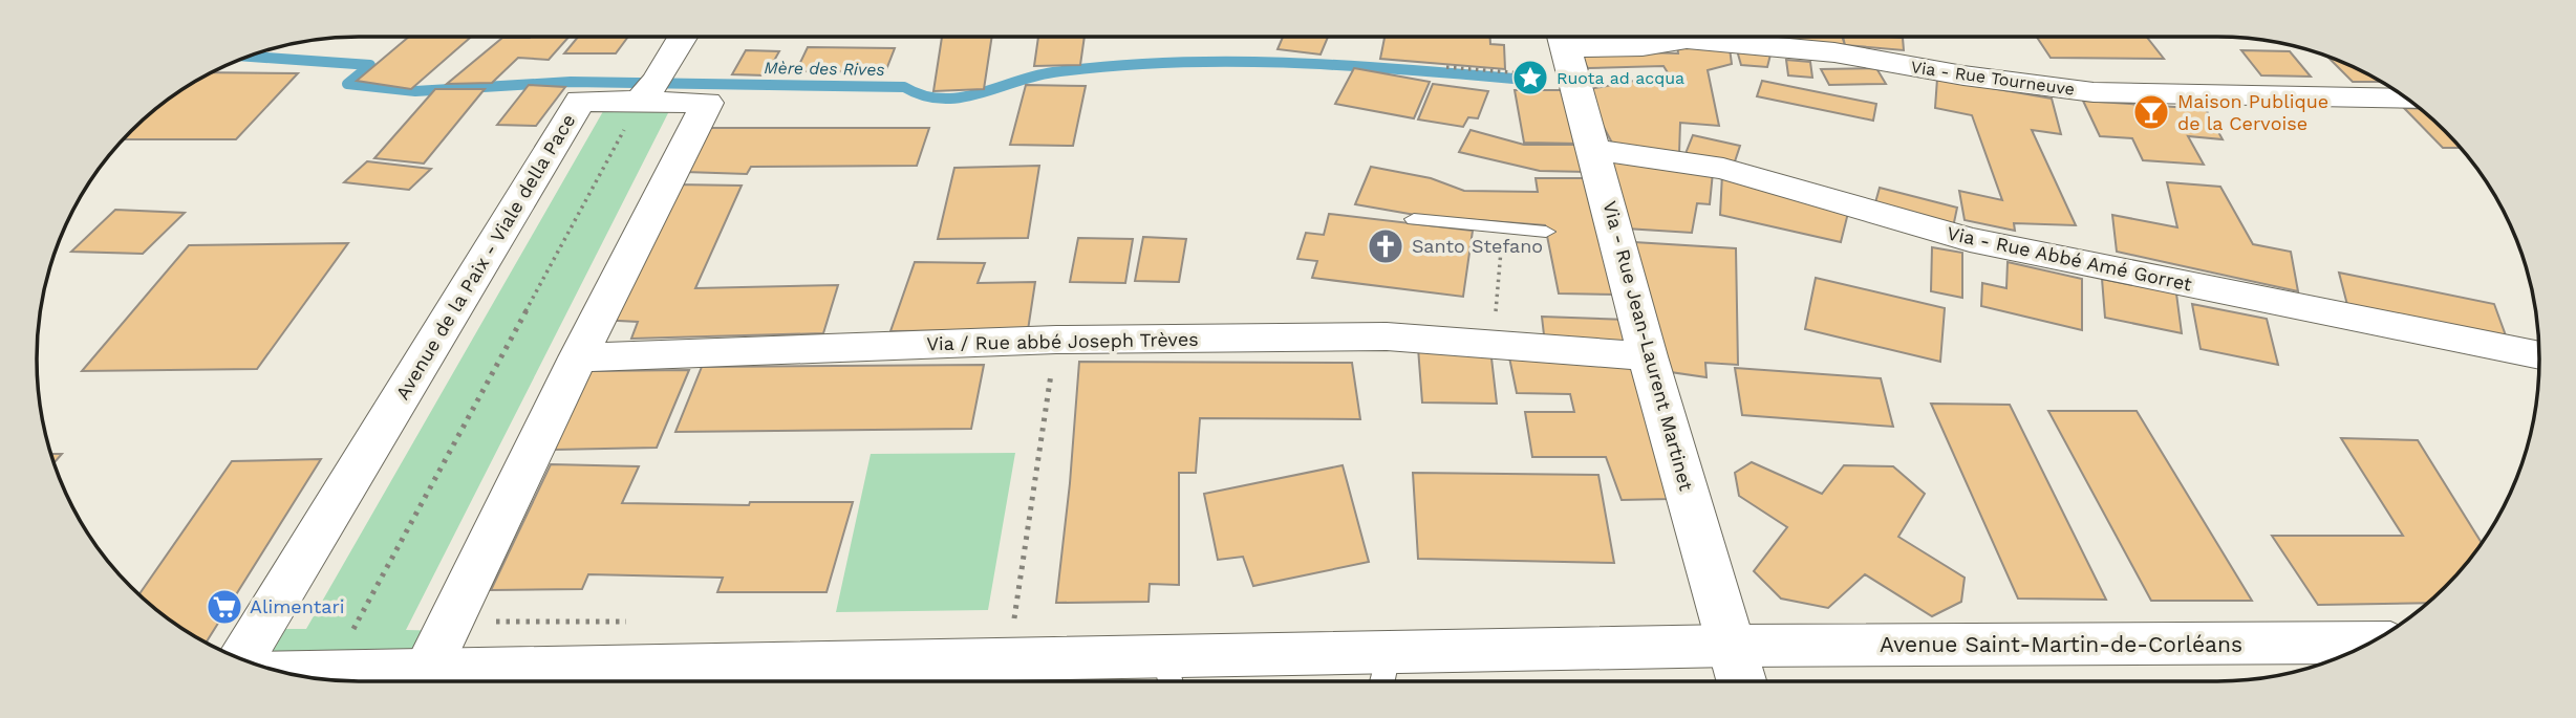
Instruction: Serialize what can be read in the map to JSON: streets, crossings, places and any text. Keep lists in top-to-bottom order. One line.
{"streets":{"street":["Via - Rue Tourneuve","Avenue de la Paix - Viale della Pace","Via - Rue Abbé Amé Gorret","Via / Rue abbé Joseph Trèves","Via - Rue Jean-Laurent Martinet","Avenue Saint-Martin-de-Corléans"]},"crossings":[["Via - Rue Tourneuve","Via - Rue Jean-Laurent Martinet"],["Avenue de la Paix - Viale della Pace","Via / Rue abbé Joseph Trèves"],["Avenue de la Paix - Viale della Pace","Avenue Saint-Martin-de-Corléans"],["Via - Rue Abbé Amé Gorret","Via - Rue Jean-Laurent Martinet"],["Via / Rue abbé Joseph Trèves","Via - Rue Jean-Laurent Martinet"],["Via - Rue Jean-Laurent Martinet","Avenue Saint-Martin-de-Corléans"]],"water":["Mère des Rives"],"places":{"place":["Ruota ad acqua"],"bar":["Maison Publique de la Cervoise"],"church":["Santo Stefano"],"supermarket":["Alimentari"]}}
